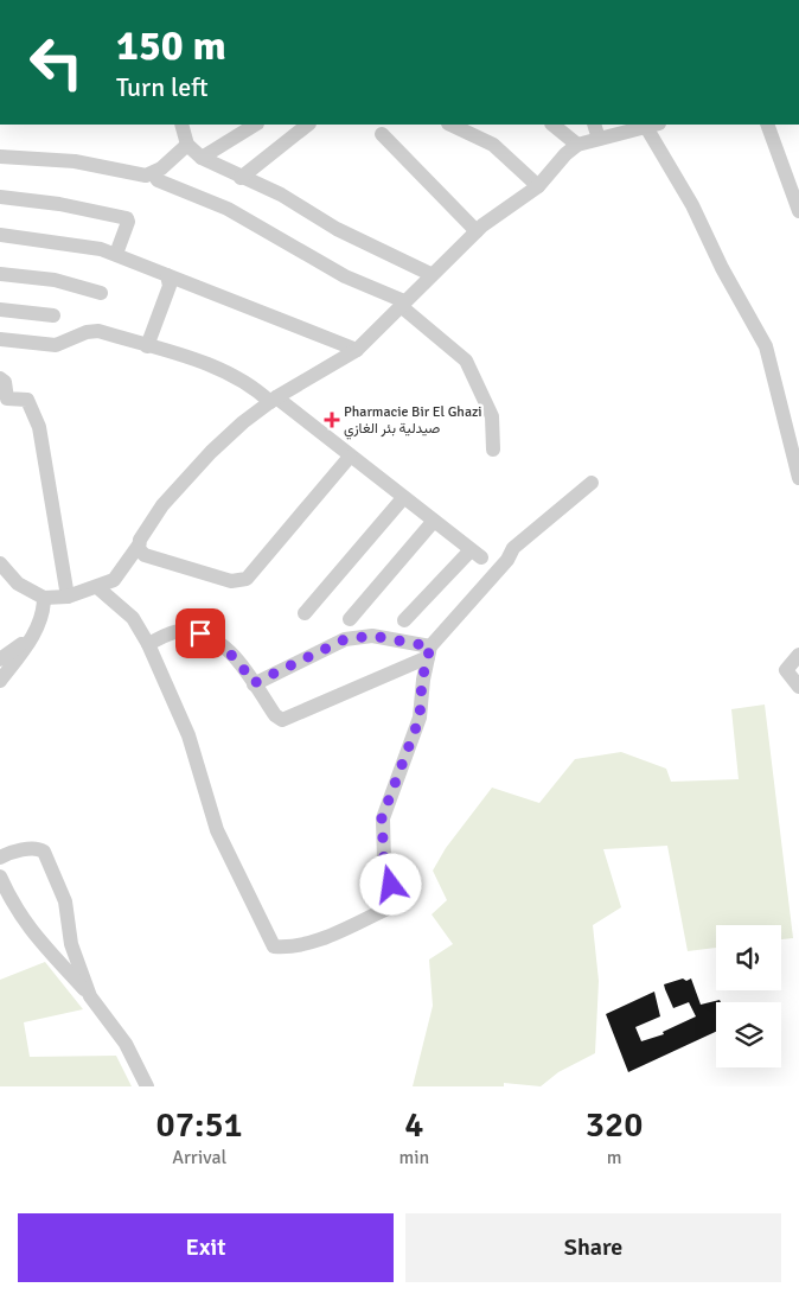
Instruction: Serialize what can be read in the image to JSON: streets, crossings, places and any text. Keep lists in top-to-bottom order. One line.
{"places":{"health":["Pharmacie Bir El Ghazi صيدلية بئر الغازي"]},"page":{"turn":["150 m","Turn left"],"eta":["07:51","Arrival","4","min","320","m"],"buttons":["Exit","Share"]}}
